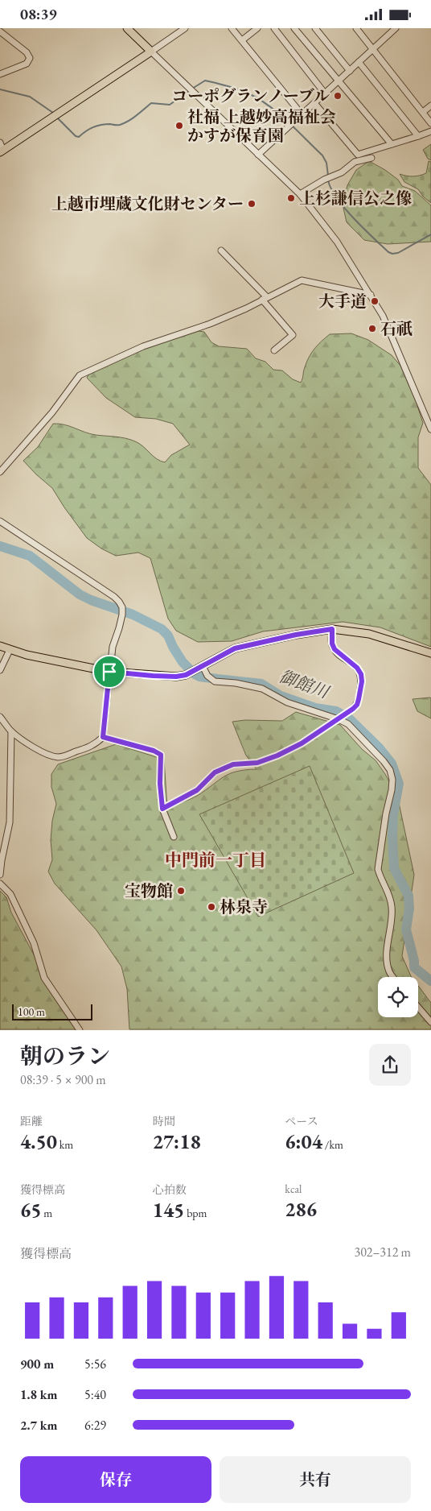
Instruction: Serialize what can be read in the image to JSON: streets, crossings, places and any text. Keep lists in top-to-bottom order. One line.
{"districts":["中門前一丁目"],"water":["御館川"],"places":["コーポグランノーブル","社福 上越妙高福祉会 かすが保育園","上杉謙信公之像","上越市埋蔵文化財センター","大手道","石祇","宝物館","林泉寺"],"scale_bar":"100 m","page":{"status":"08:39","scale":"100 m","heading":["朝のラン","08:39 · 5 × 900 m"],"stats":[["距離","4.50 km"],["時間","27:18"],["ペース","6:04 /km"],["獲得標高","65 m"],["心拍数","145 bpm"],["kcal","286"]],"chart":["獲得標高","302–312 m"],"list":[{"name":"900 m","note":"5:56"},{"name":"1.8 km","note":"5:40"},{"name":"2.7 km","note":"6:29"}],"buttons":["保存","共有"]}}
